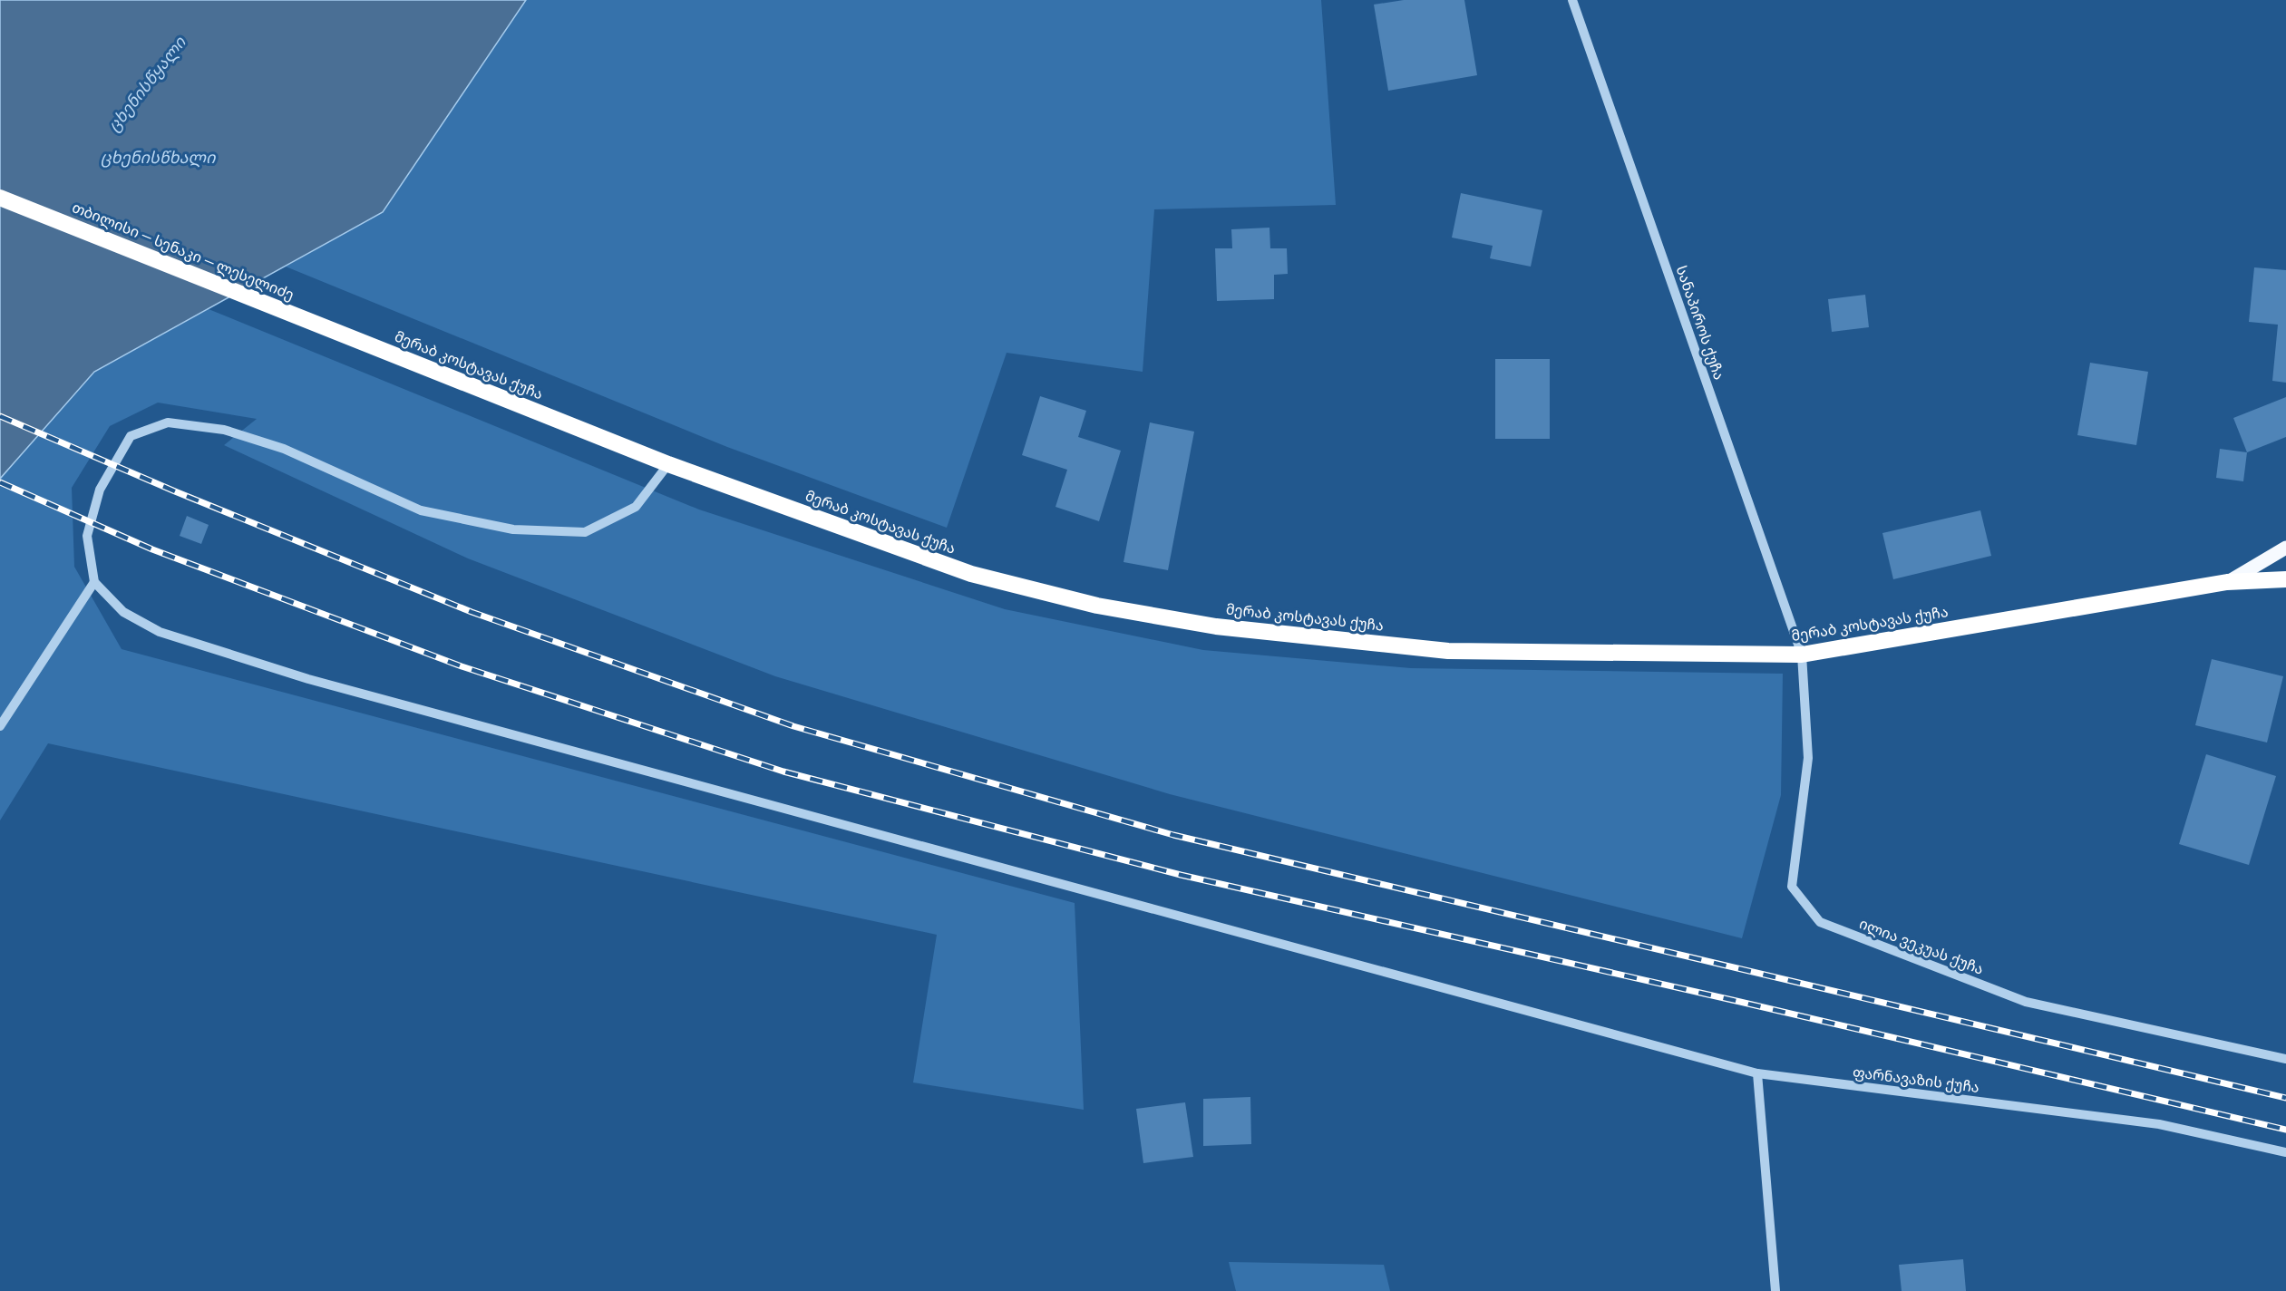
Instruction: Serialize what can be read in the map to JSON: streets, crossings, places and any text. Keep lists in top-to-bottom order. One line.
{"streets":{"highway":["თბილისი — სენაკი — ლესელიძე","მერაბ კოსტავას ქუჩა"],"street":["სანაპიროს ქუჩა","ილია ვეკუას ქუჩა","ფარნავაზის ქუჩა"]},"crossings":[["თბილისი — სენაკი — ლესელიძე","მერაბ კოსტავას ქუჩა"],["სანაპიროს ქუჩა","მერაბ კოსტავას ქუჩა"],["სანაპიროს ქუჩა","ილია ვეკუას ქუჩა"],["მერაბ კოსტავას ქუჩა","ილია ვეკუას ქუჩა"]],"water":["ცხენისწყალი","ცხენისწხალი"]}
